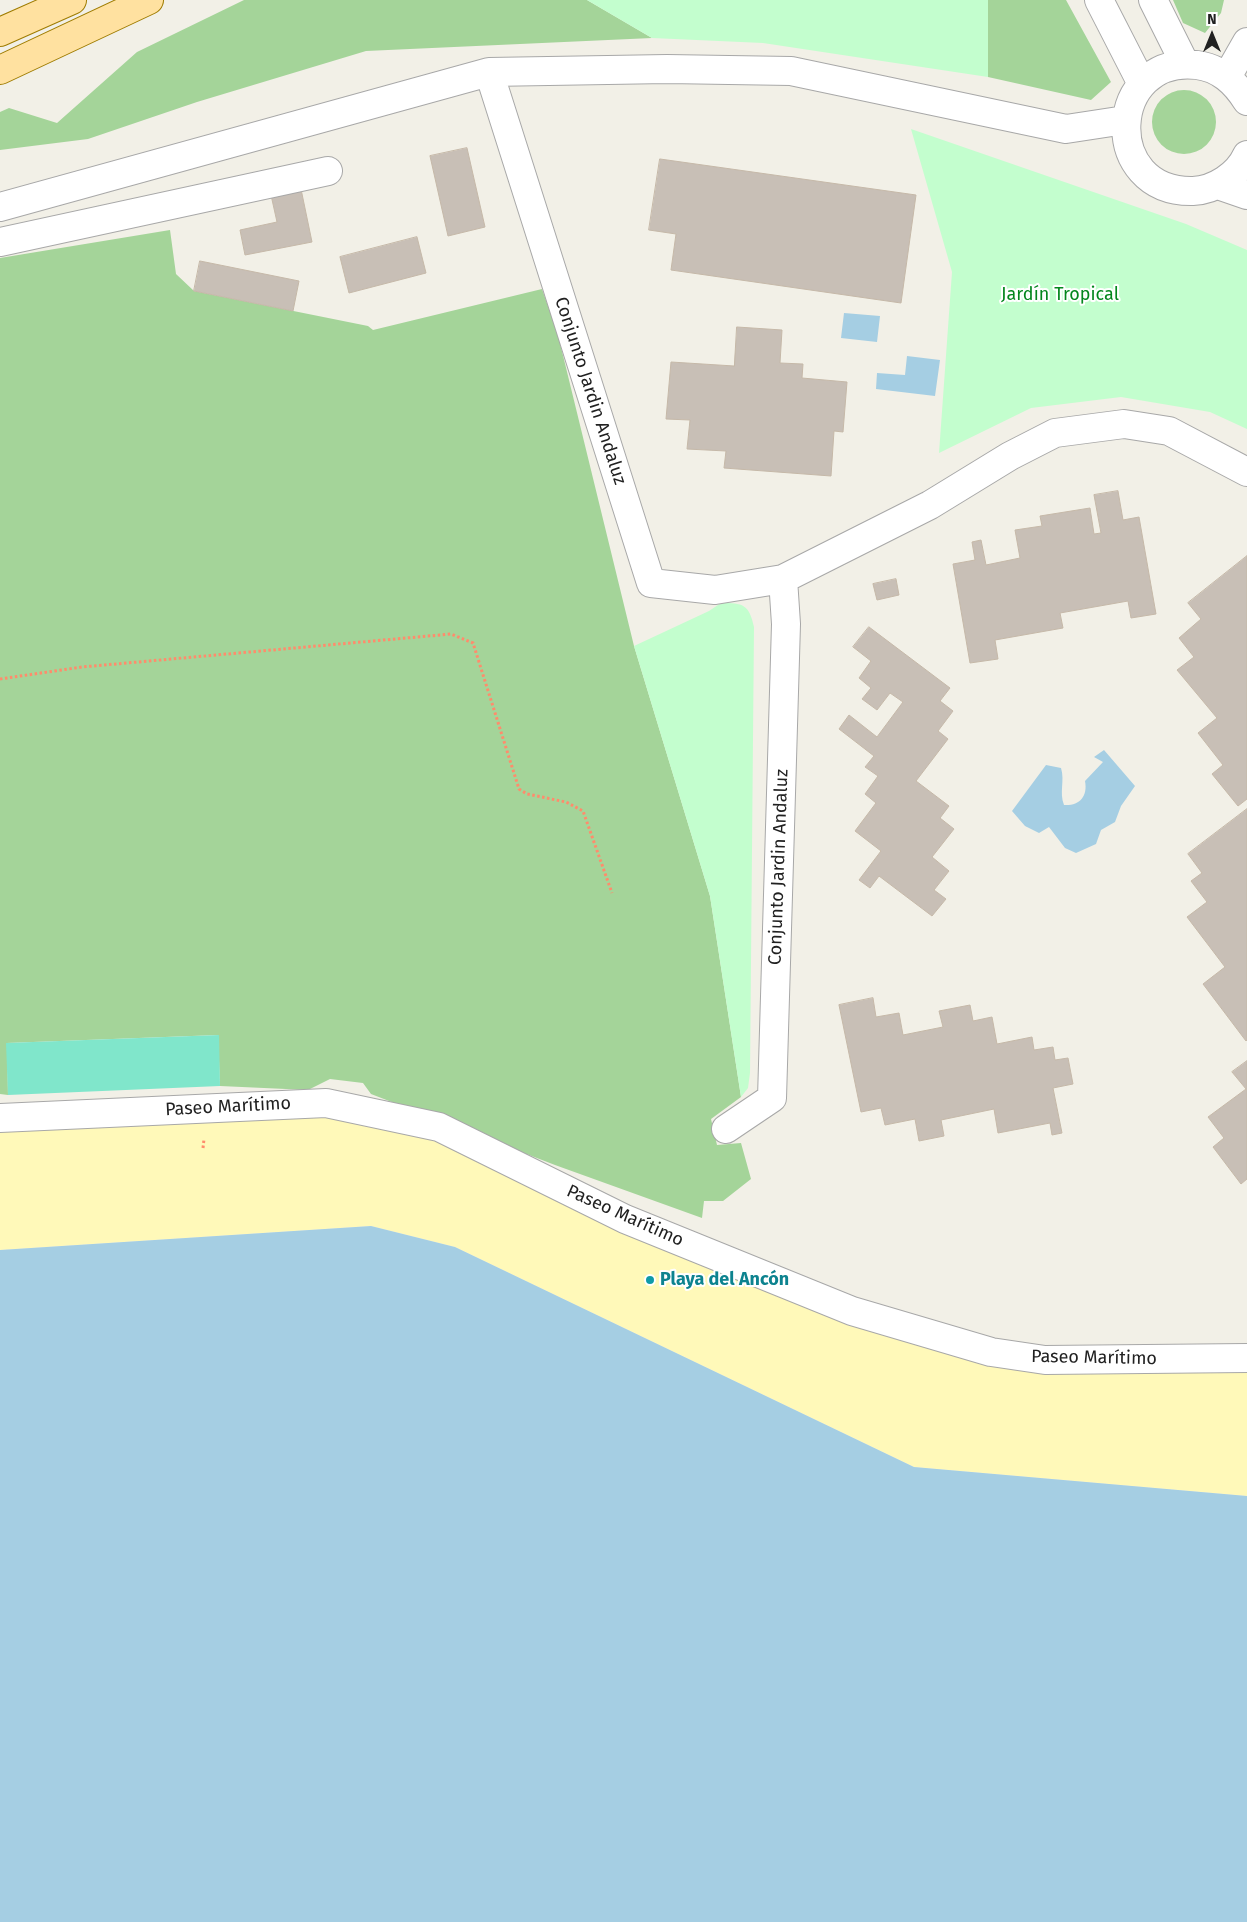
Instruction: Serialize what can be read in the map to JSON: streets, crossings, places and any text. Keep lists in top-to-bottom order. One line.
{"streets":{"street":["Conjunto Jardin Andaluz","Paseo Marítimo"]},"parks":["Jardín Tropical"],"places":["Playa del Ancón"],"north":"top"}
